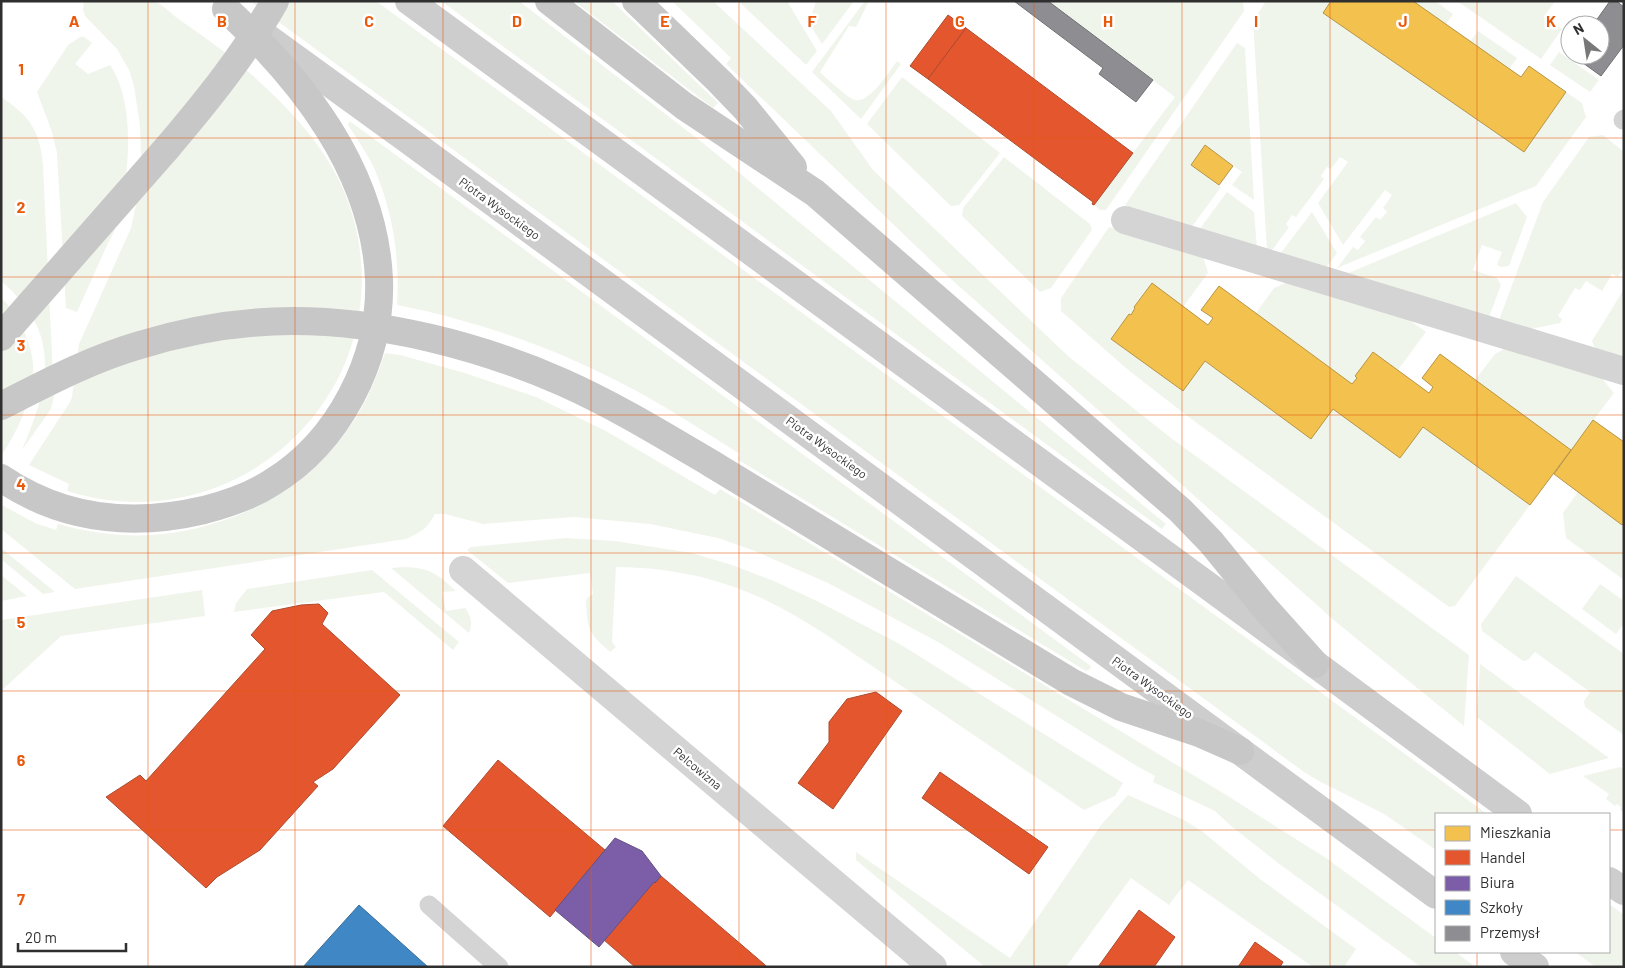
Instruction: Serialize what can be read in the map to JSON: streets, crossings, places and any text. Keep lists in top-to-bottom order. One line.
{"streets":{"main road":["Piotra Wysockiego"],"street":["Pelcowizna"]},"legend":["Mieszkania","Handel","Biura","Szkoły","Przemysł"],"scale_bar":"20 m","north":"top left","grid":{"columns":["A","B","C","D","E","F","G","H","I","J","K"],"rows":["1","2","3","4","5","6","7"]}}
